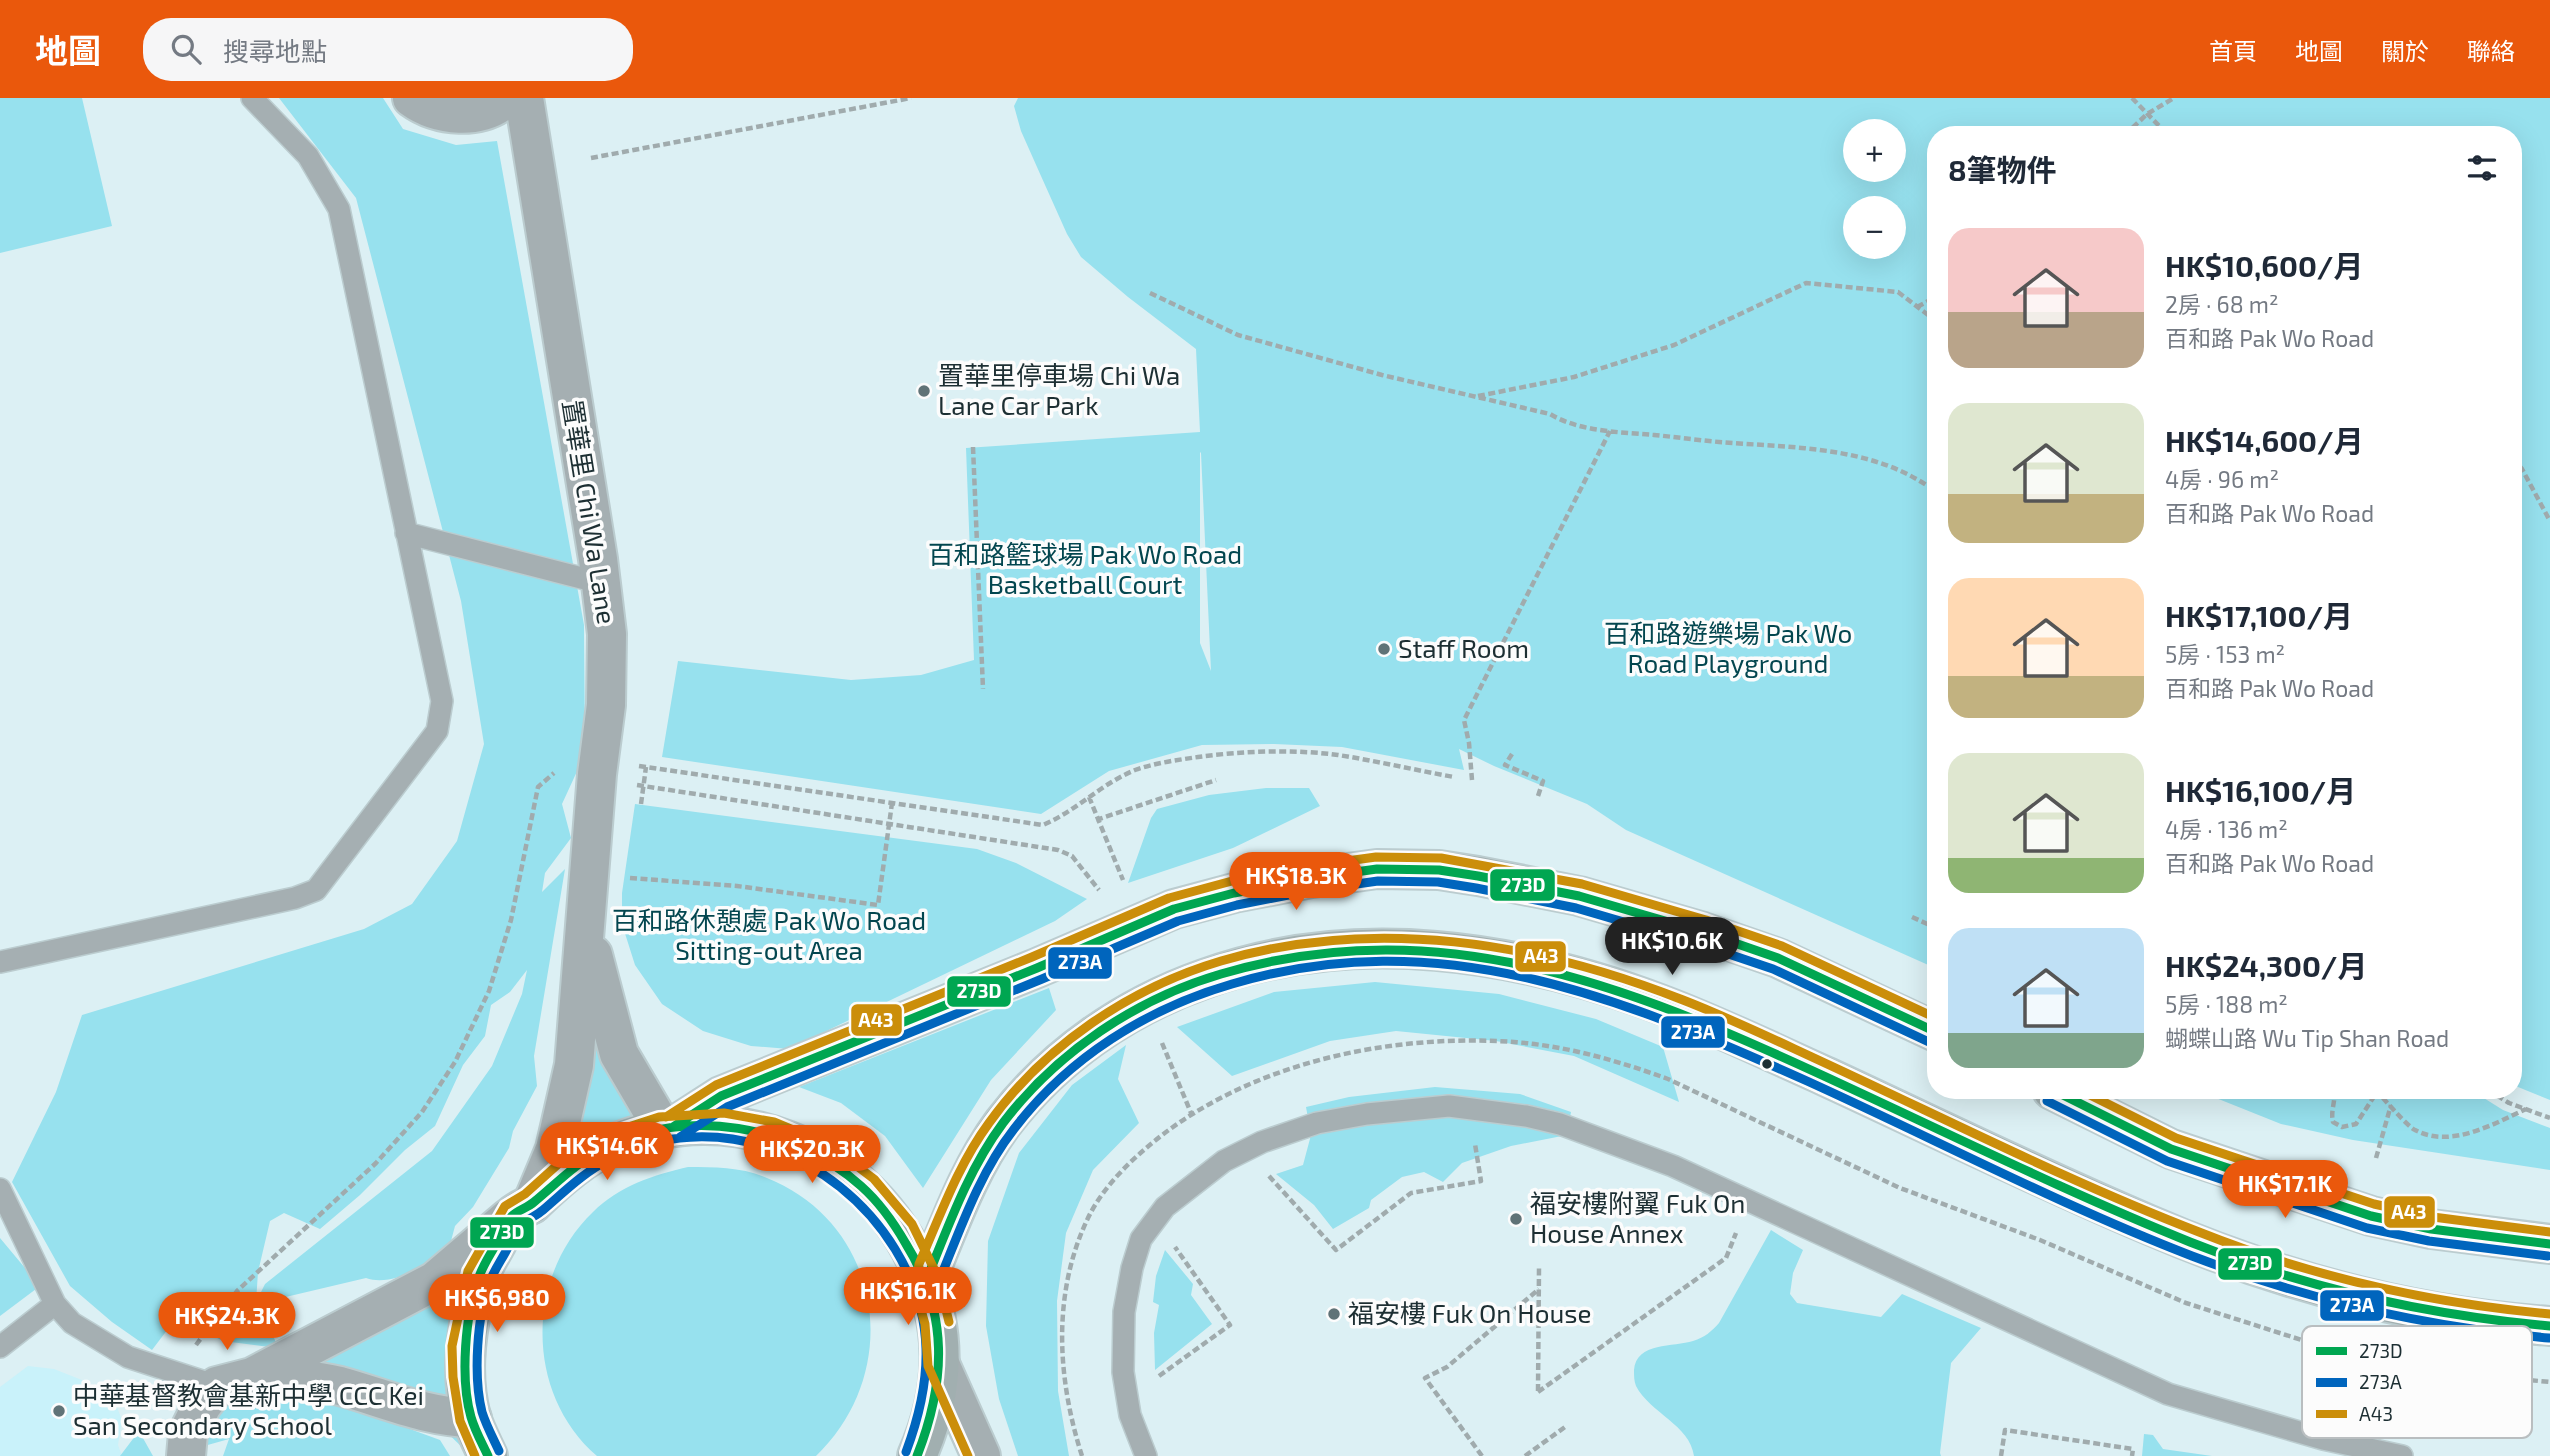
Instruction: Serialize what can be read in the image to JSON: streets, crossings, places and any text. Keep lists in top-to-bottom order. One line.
{"streets":{"street":["置華里 Chi Wa Lane"]},"parks":["百和路籃球場 Pak Wo Road Basketball Court","百和路遊樂場 Pak Wo Road Playground","百和路休憩處 Pak Wo Road Sitting-out Area"],"places":["置華里停車場 Chi Wa Lane Car Park","Staff Room","福安樓附翼 Fuk On House Annex","福安樓 Fuk On House","中華基督教會基新中學 CCC Kei San Secondary School"],"lines":["transit line A43","transit line 273D","transit line 273A"],"legend":["273D","273A","A43"],"page":{"header":"地圖","search":"搜尋地點","nav":["首頁","地圖","關於","聯絡"],"map_buttons":["+","−"],"heading":"8筆物件","list":[{"name":"HK$10,600/月","note":"2房 · 68 m² · 百和路 Pak Wo Road"},{"name":"HK$14,600/月","note":"4房 · 96 m² · 百和路 Pak Wo Road"},{"name":"HK$17,100/月","note":"5房 · 153 m² · 百和路 Pak Wo Road"},{"name":"HK$16,100/月","note":"4房 · 136 m² · 百和路 Pak Wo Road"},{"name":"HK$24,300/月","note":"5房 · 188 m² · 蝴蝶山路 Wu Tip Shan Road"}],"price":["HK$18.3K","HK$10.6K","HK$14.6K","HK$20.3K","HK$17.1K","HK$16.1K","HK$6,980","HK$24.3K"]}}
